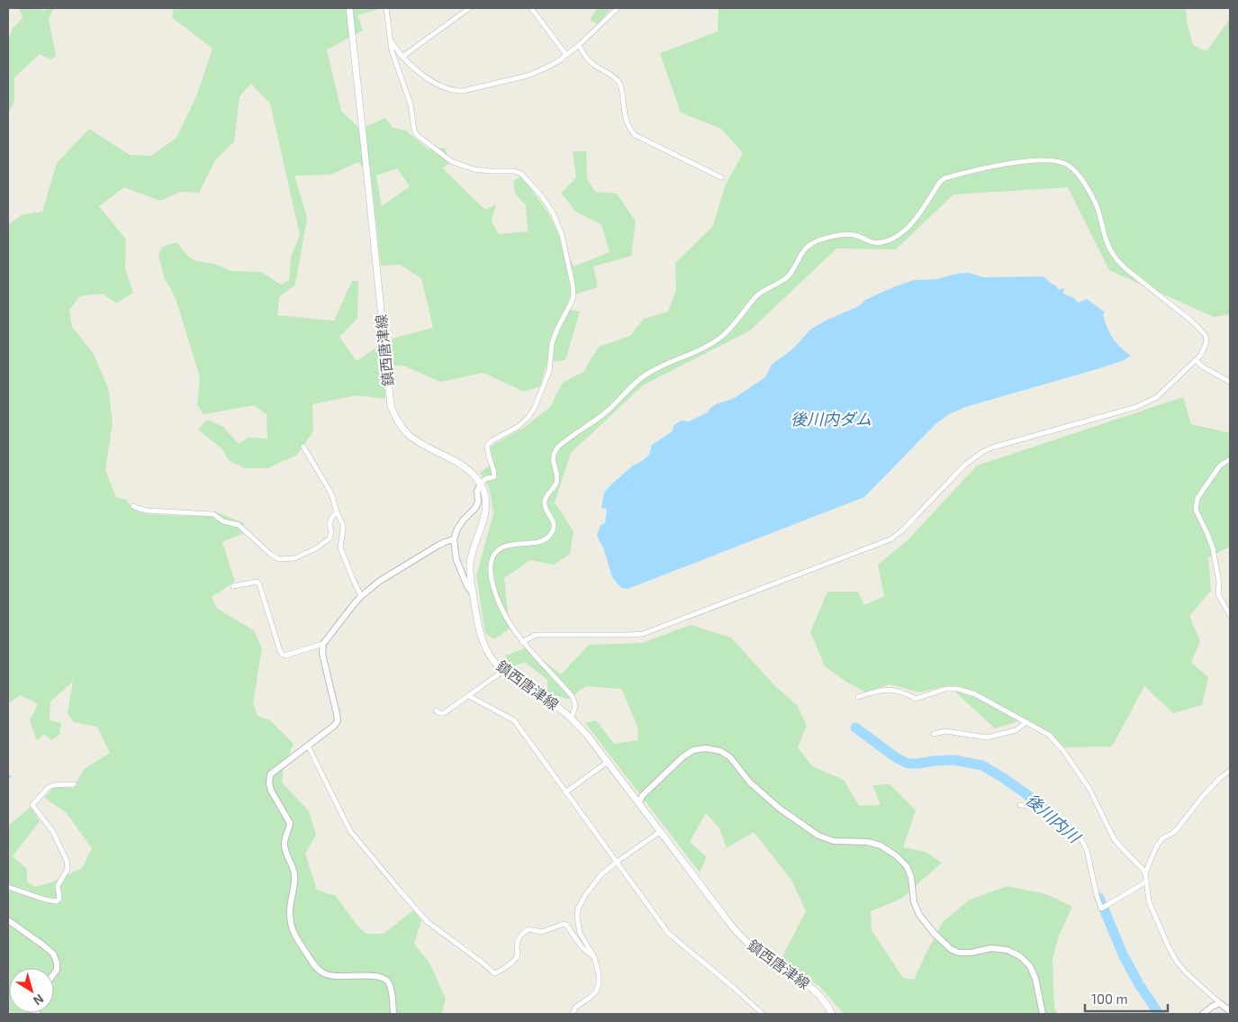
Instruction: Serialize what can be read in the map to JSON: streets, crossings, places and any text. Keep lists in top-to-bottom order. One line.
{"streets":{"main road":["鎮西唐津線"]},"water":["後川内ダム","後川内川"],"scale_bar":"100 m","north":"bottom right"}
